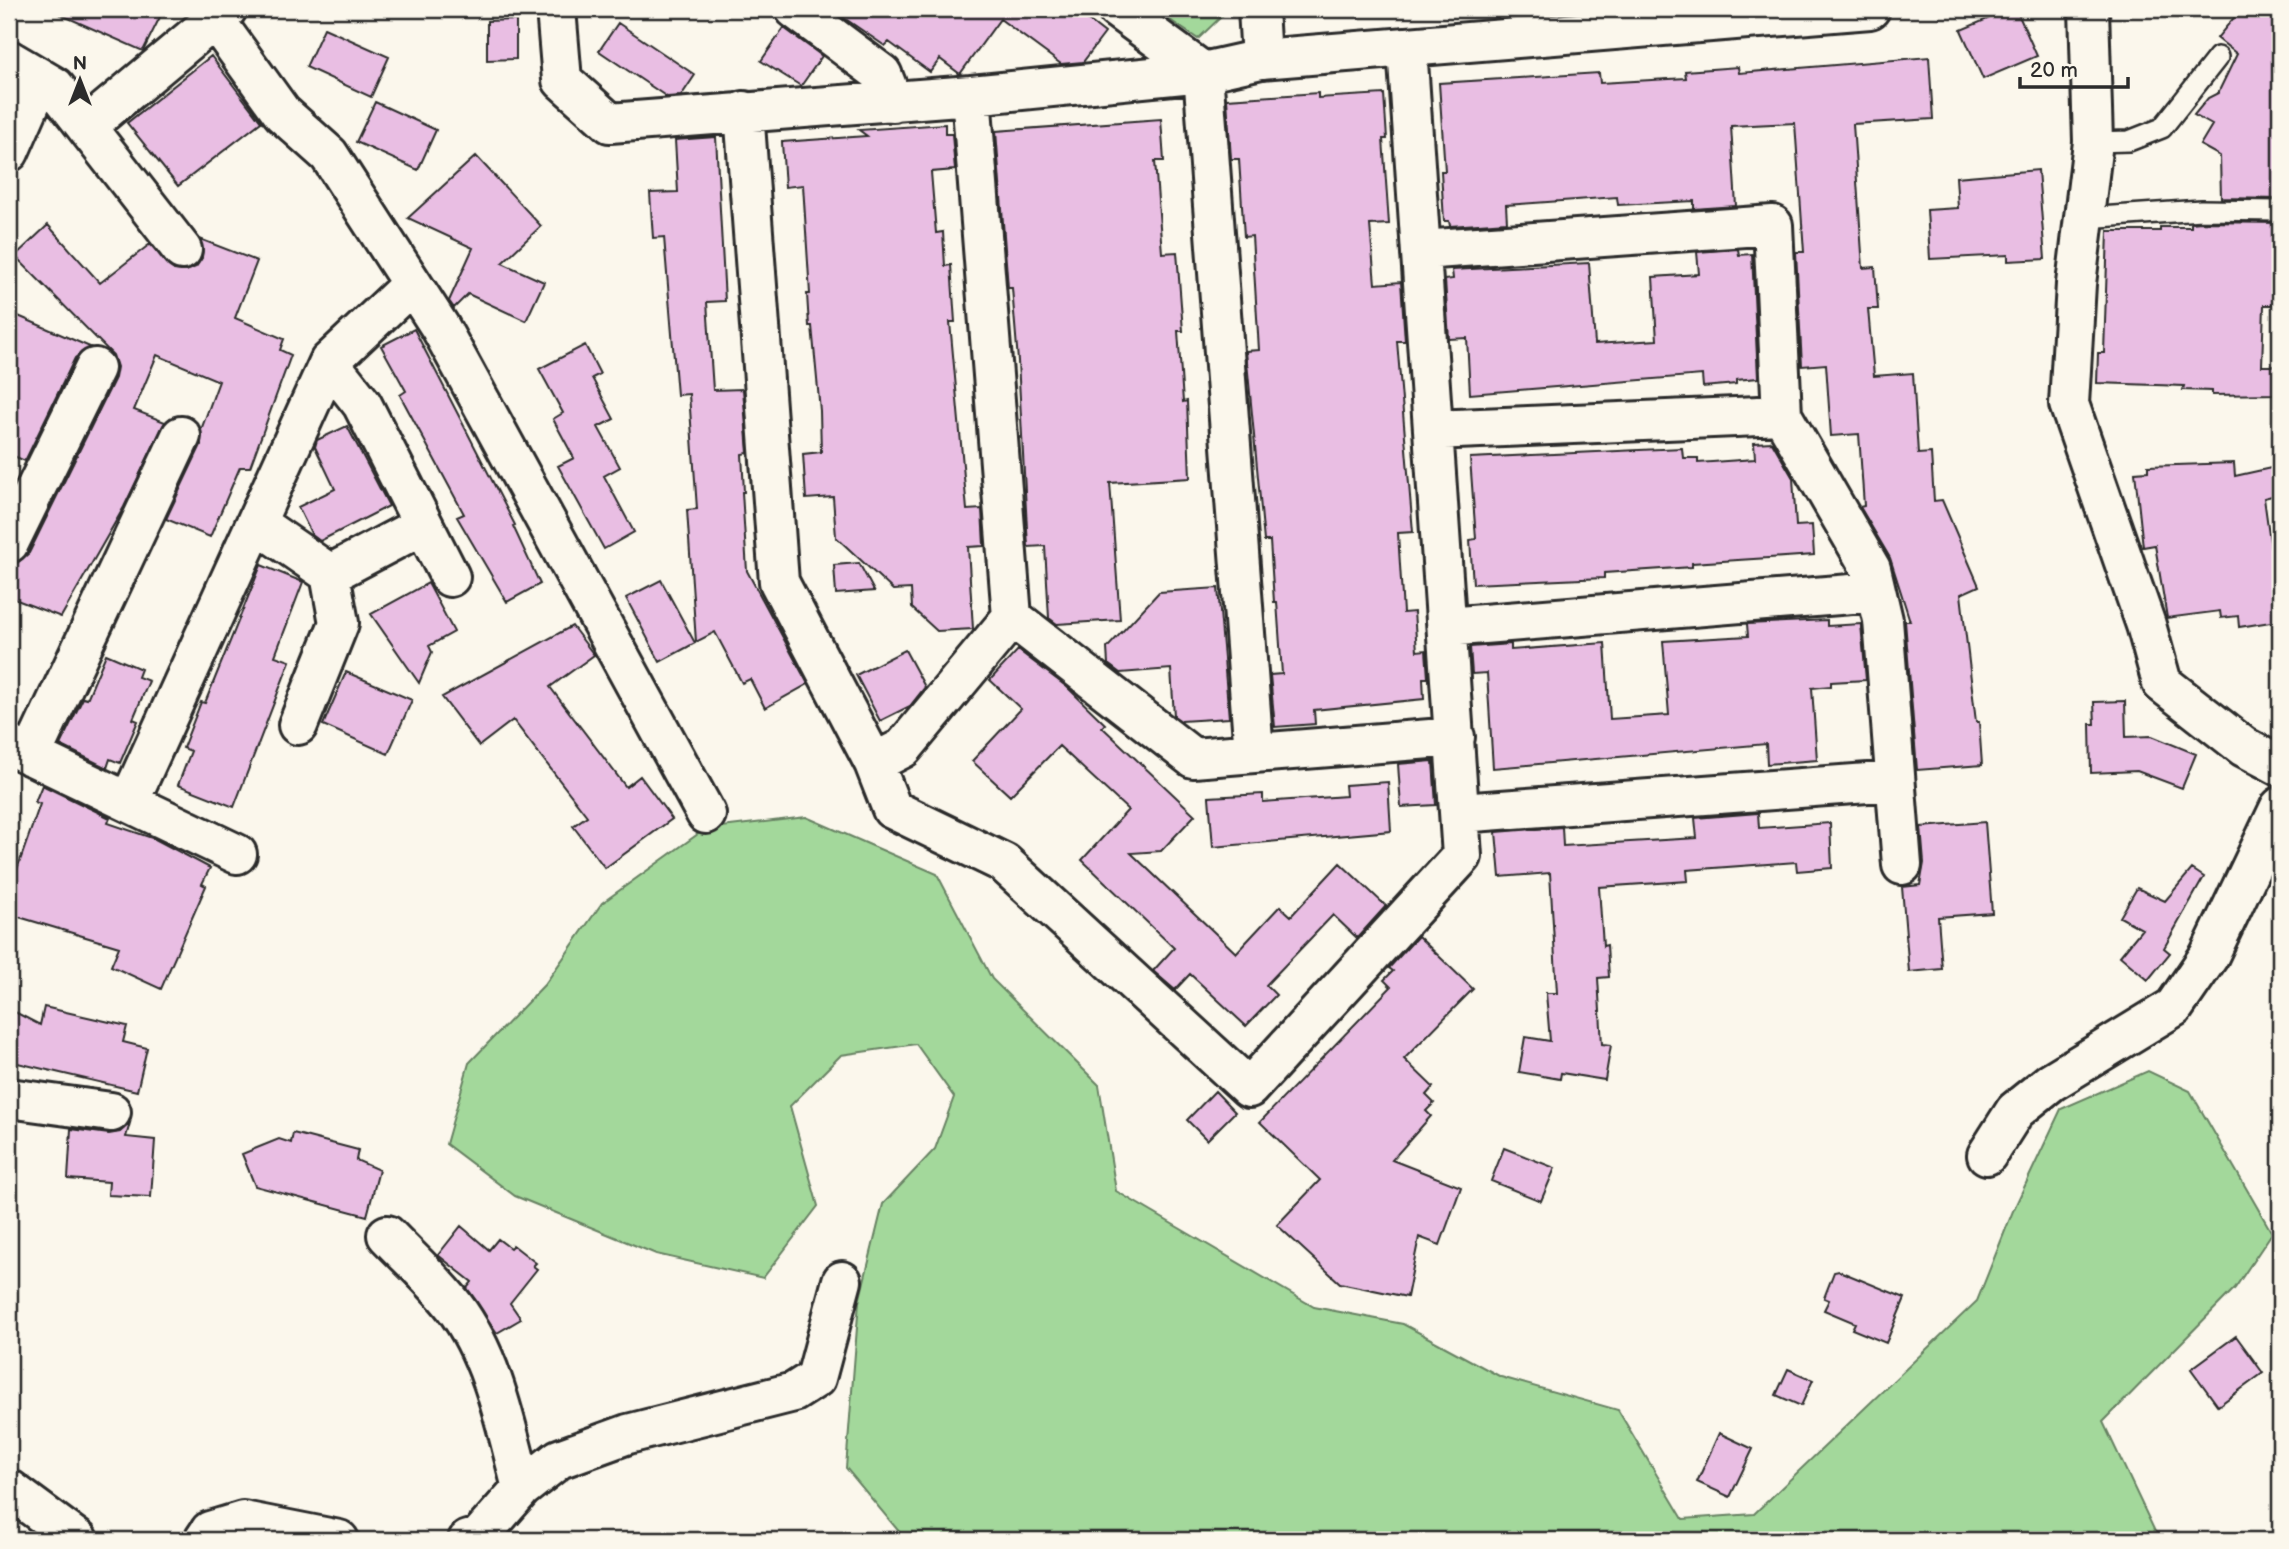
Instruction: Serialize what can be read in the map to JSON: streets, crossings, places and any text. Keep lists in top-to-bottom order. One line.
{"scale_bar":"20 m","north":"top"}
